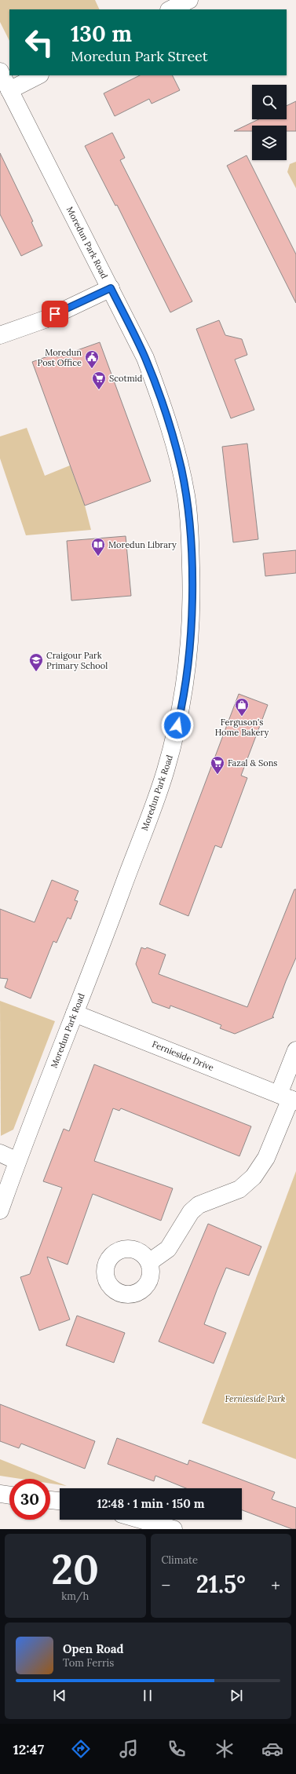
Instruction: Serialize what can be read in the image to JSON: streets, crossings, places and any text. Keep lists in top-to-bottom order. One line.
{"streets":{"street":["Moredun Park Road","Fernieside Drive"]},"crossings":[["Moredun Park Road","Fernieside Drive"]],"parks":["Fernieside Park"],"places":{"public building":["Moredun Post Office"],"supermarket":["Scotmid","Fazal & Sons"],"library":["Moredun Library"],"school or university":["Craigour Park Primary School"],"shop":["Ferguson's Home Bakery"]},"page":{"turn":["130 m","Moredun Park Street"],"limit":"30","trip":"12:48 · 1 min · 150 m","tile":[["20","km/h"],"Climate"],"heat":["−","21.5°","+"],"song":["Open Road","Tom Ferris"],"tabs":"12:47"}}
